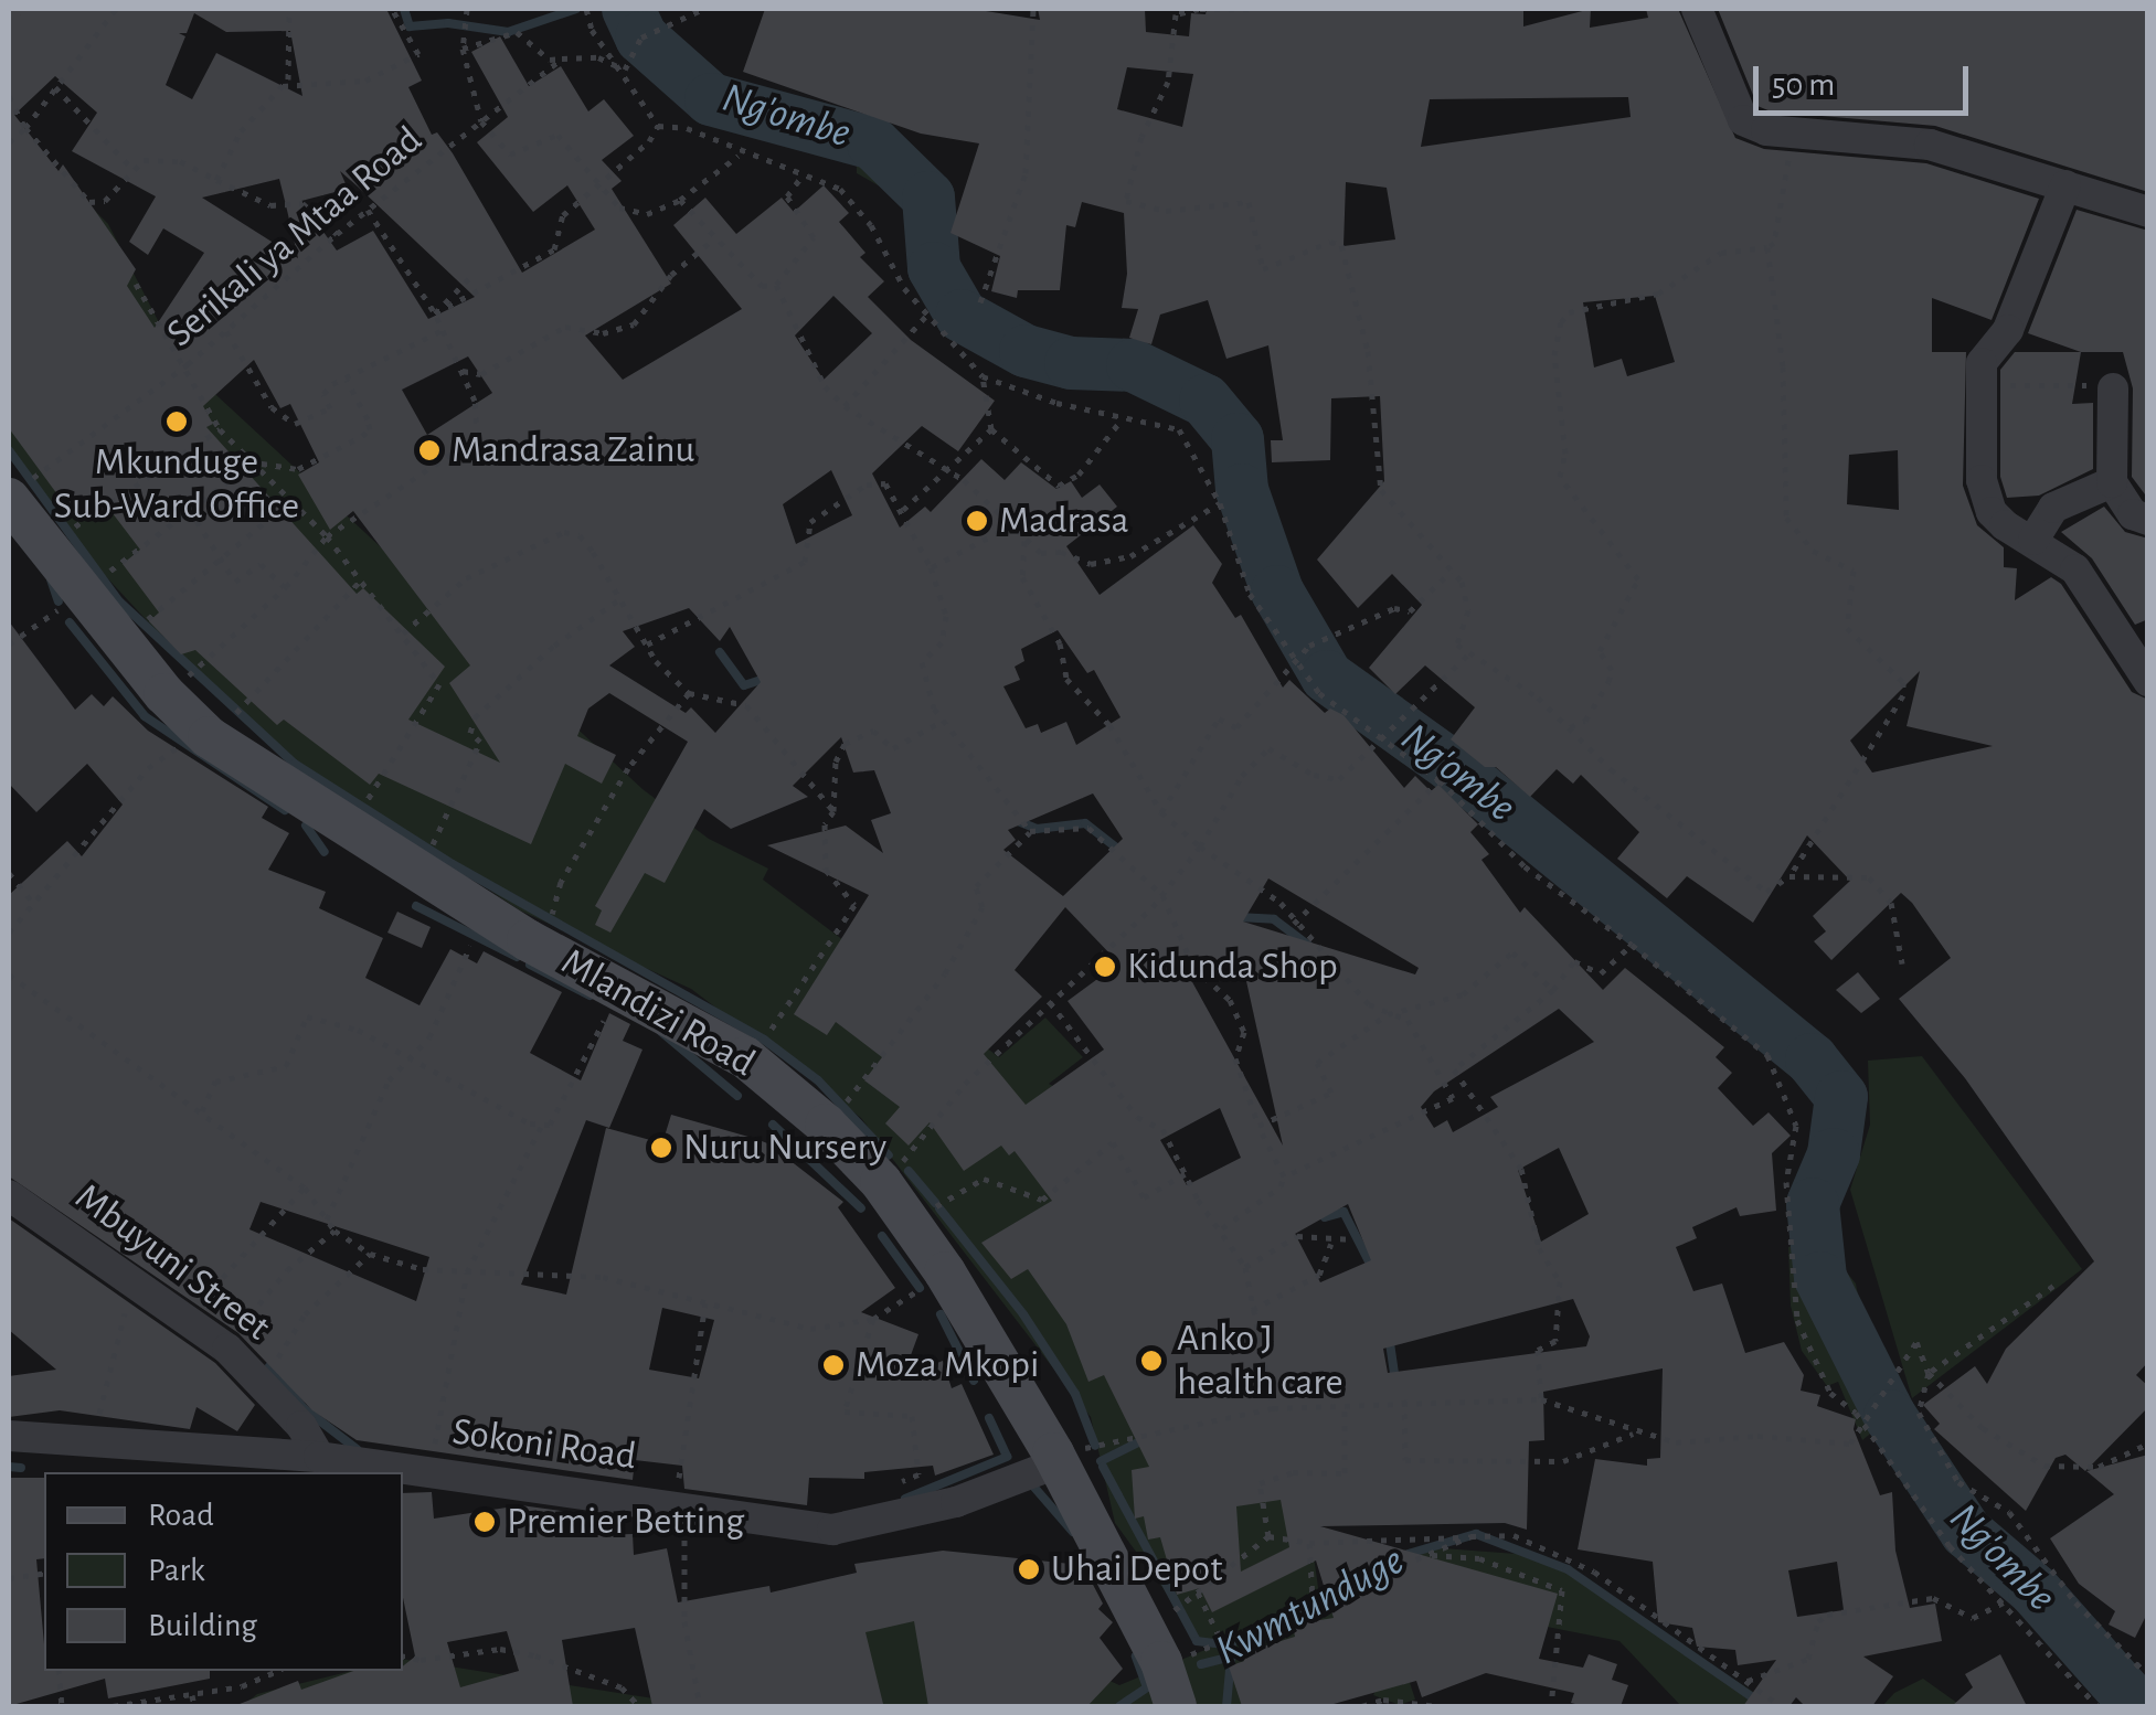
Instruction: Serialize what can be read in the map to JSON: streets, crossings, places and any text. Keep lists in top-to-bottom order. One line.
{"streets":{"street":["Mlandizi Road","Mbuyuni Street","Sokoni Road"],"path":["Serikali ya Mtaa Road"]},"crossings":[["Serikali ya Mtaa Road","Mlandizi Road"],["Mlandizi Road","Sokoni Road"],["Mbuyuni Street","Sokoni Road"]],"water":["Ng'ombe","Kwmtunduge"],"places":["Mkunduge Sub-Ward Office","Mandrasa Zainu","Madrasa","Kidunda Shop","Nuru Nursery","Anko J health care","Moza Mkopi","Premier Betting","Uhai Depot"],"legend":["Road","Park","Building"],"scale_bar":"50 m"}
